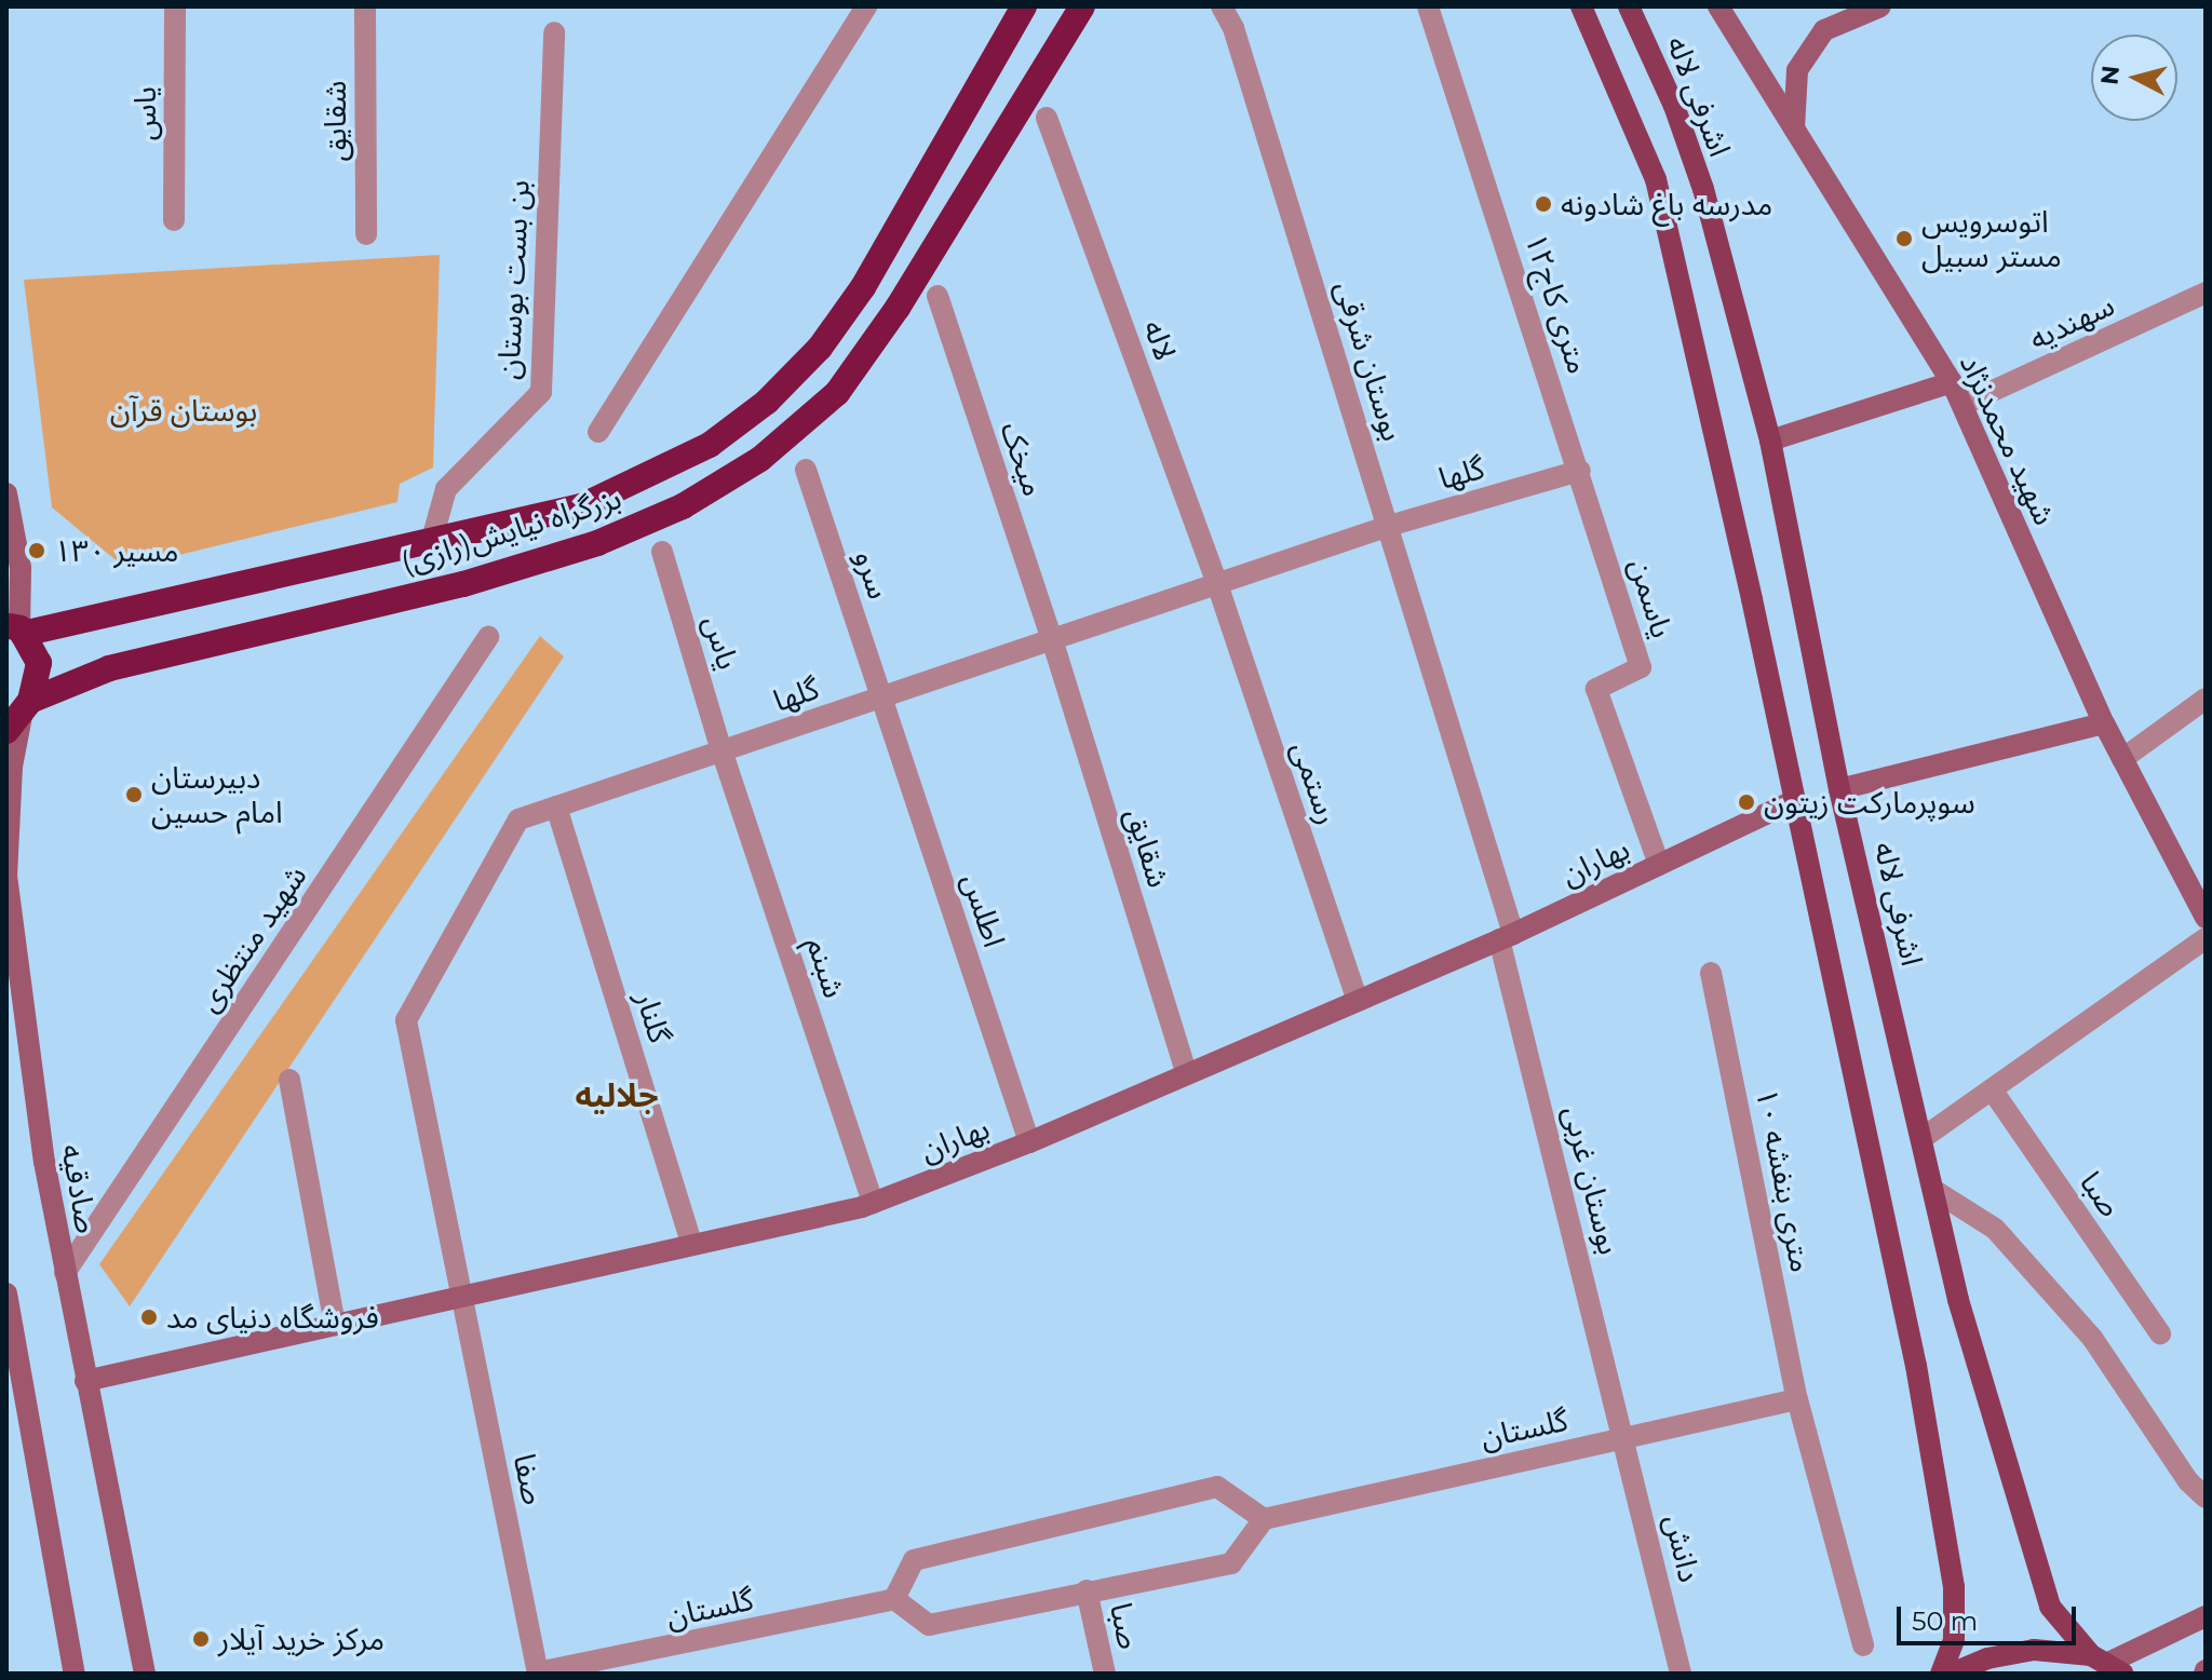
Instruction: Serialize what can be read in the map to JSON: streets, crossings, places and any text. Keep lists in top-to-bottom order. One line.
{"streets":{"highway":["بزرگراه نیایش(رازی)"],"main road":["اشرفی لاله","شهید محمدنژاد","بهاران","صادقیه"],"street":["یاس","شقایق","بن بست بوستان","۱۲متری کاج","سهندیه","لاله","بوستان شرقی","میخک","گلها","سرو","یاسمن","رستمی","اطلس","شهید منتظری","شبنم","گلنار","بوستان غربی","۱۰ متری بنفشه","صبا","گلستان","صفا","دانش"]},"crossings":[["یاس","گلها"],["یاس","شبنم"],["شقایق","میخک"],["شقایق","گلها"],["شقایق","بهاران"],["بن بست بوستان","بزرگراه نیایش(رازی)"],["۱۲متری کاج","گلها"],["۱۲متری کاج","یاسمن"],["سهندیه","شهید محمدنژاد"],["لاله","گلها"],["لاله","رستمی"],["بوستان شرقی","گلها"],["بوستان شرقی","بهاران"],["بوستان شرقی","بوستان غربی"],["میخک","گلها"],["گلها","سرو"],["گلها","یاسمن"],["گلها","رستمی"],["گلها","بهاران"],["گلها","اطلس"],["گلها","شبنم"],["گلها","گلنار"],["گلها","صفا"],["بزرگراه نیایش(رازی)","صادقیه"],["سرو","اطلس"],["یاسمن","بهاران"],["رستمی","بهاران"],["بهاران","اطلس"],["بهاران","شبنم"],["بهاران","گلنار"],["بهاران","بوستان غربی"],["بهاران","صادقیه"],["بهاران","صفا"],["شهید منتظری","صادقیه"],["بوستان غربی","گلستان"],["بوستان غربی","دانش"],["۱۰ متری بنفشه","گلستان"],["گلستان","صفا"],["گلستان","دانش"]],"districts":["جلالیه"],"parks":["بوستان قرآن"],"places":["مدرسه باغ شادونه","اتوسرویس مستر سبیل","مسیر ۱۳۰","دبیرستان امام حسین","سوپرمارکت زیتون","فروشگاه دنیای مد","مرکز خرید آیلار"],"scale_bar":"50 m","north":"left"}
